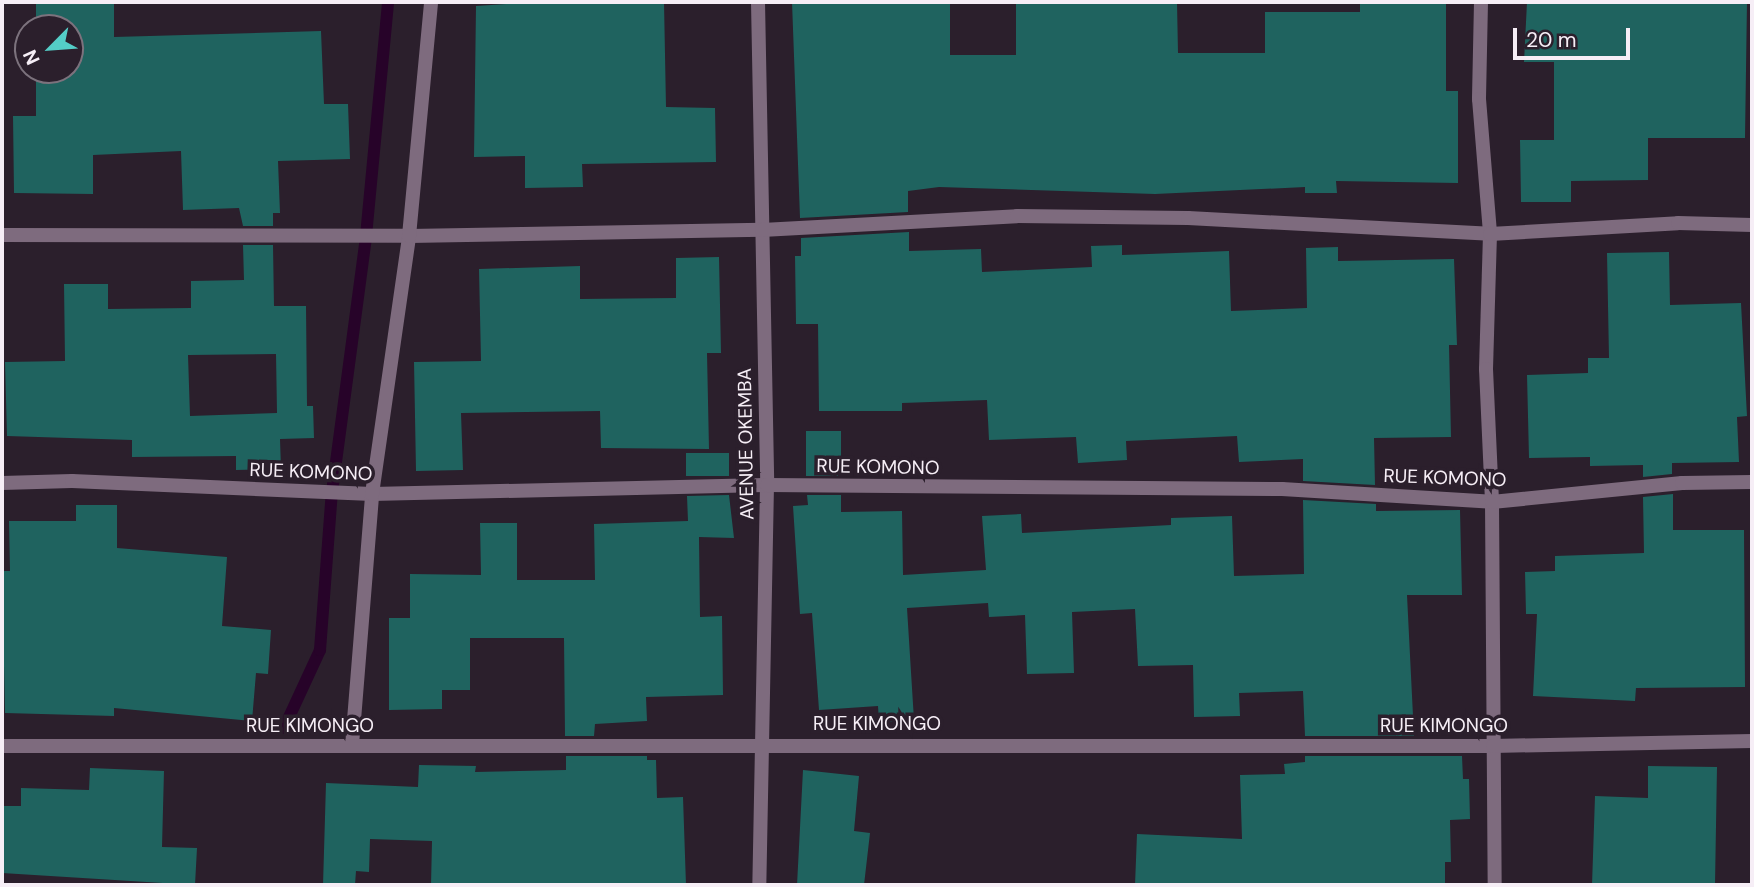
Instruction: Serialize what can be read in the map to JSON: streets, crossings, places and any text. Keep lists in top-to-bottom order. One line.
{"streets":{"street":["AVENUE OKEMBA","RUE KOMONO","RUE KIMONGO"]},"crossings":[["AVENUE OKEMBA","RUE KOMONO"],["AVENUE OKEMBA","RUE KIMONGO"]],"scale_bar":"20 m","north":"bottom left"}
